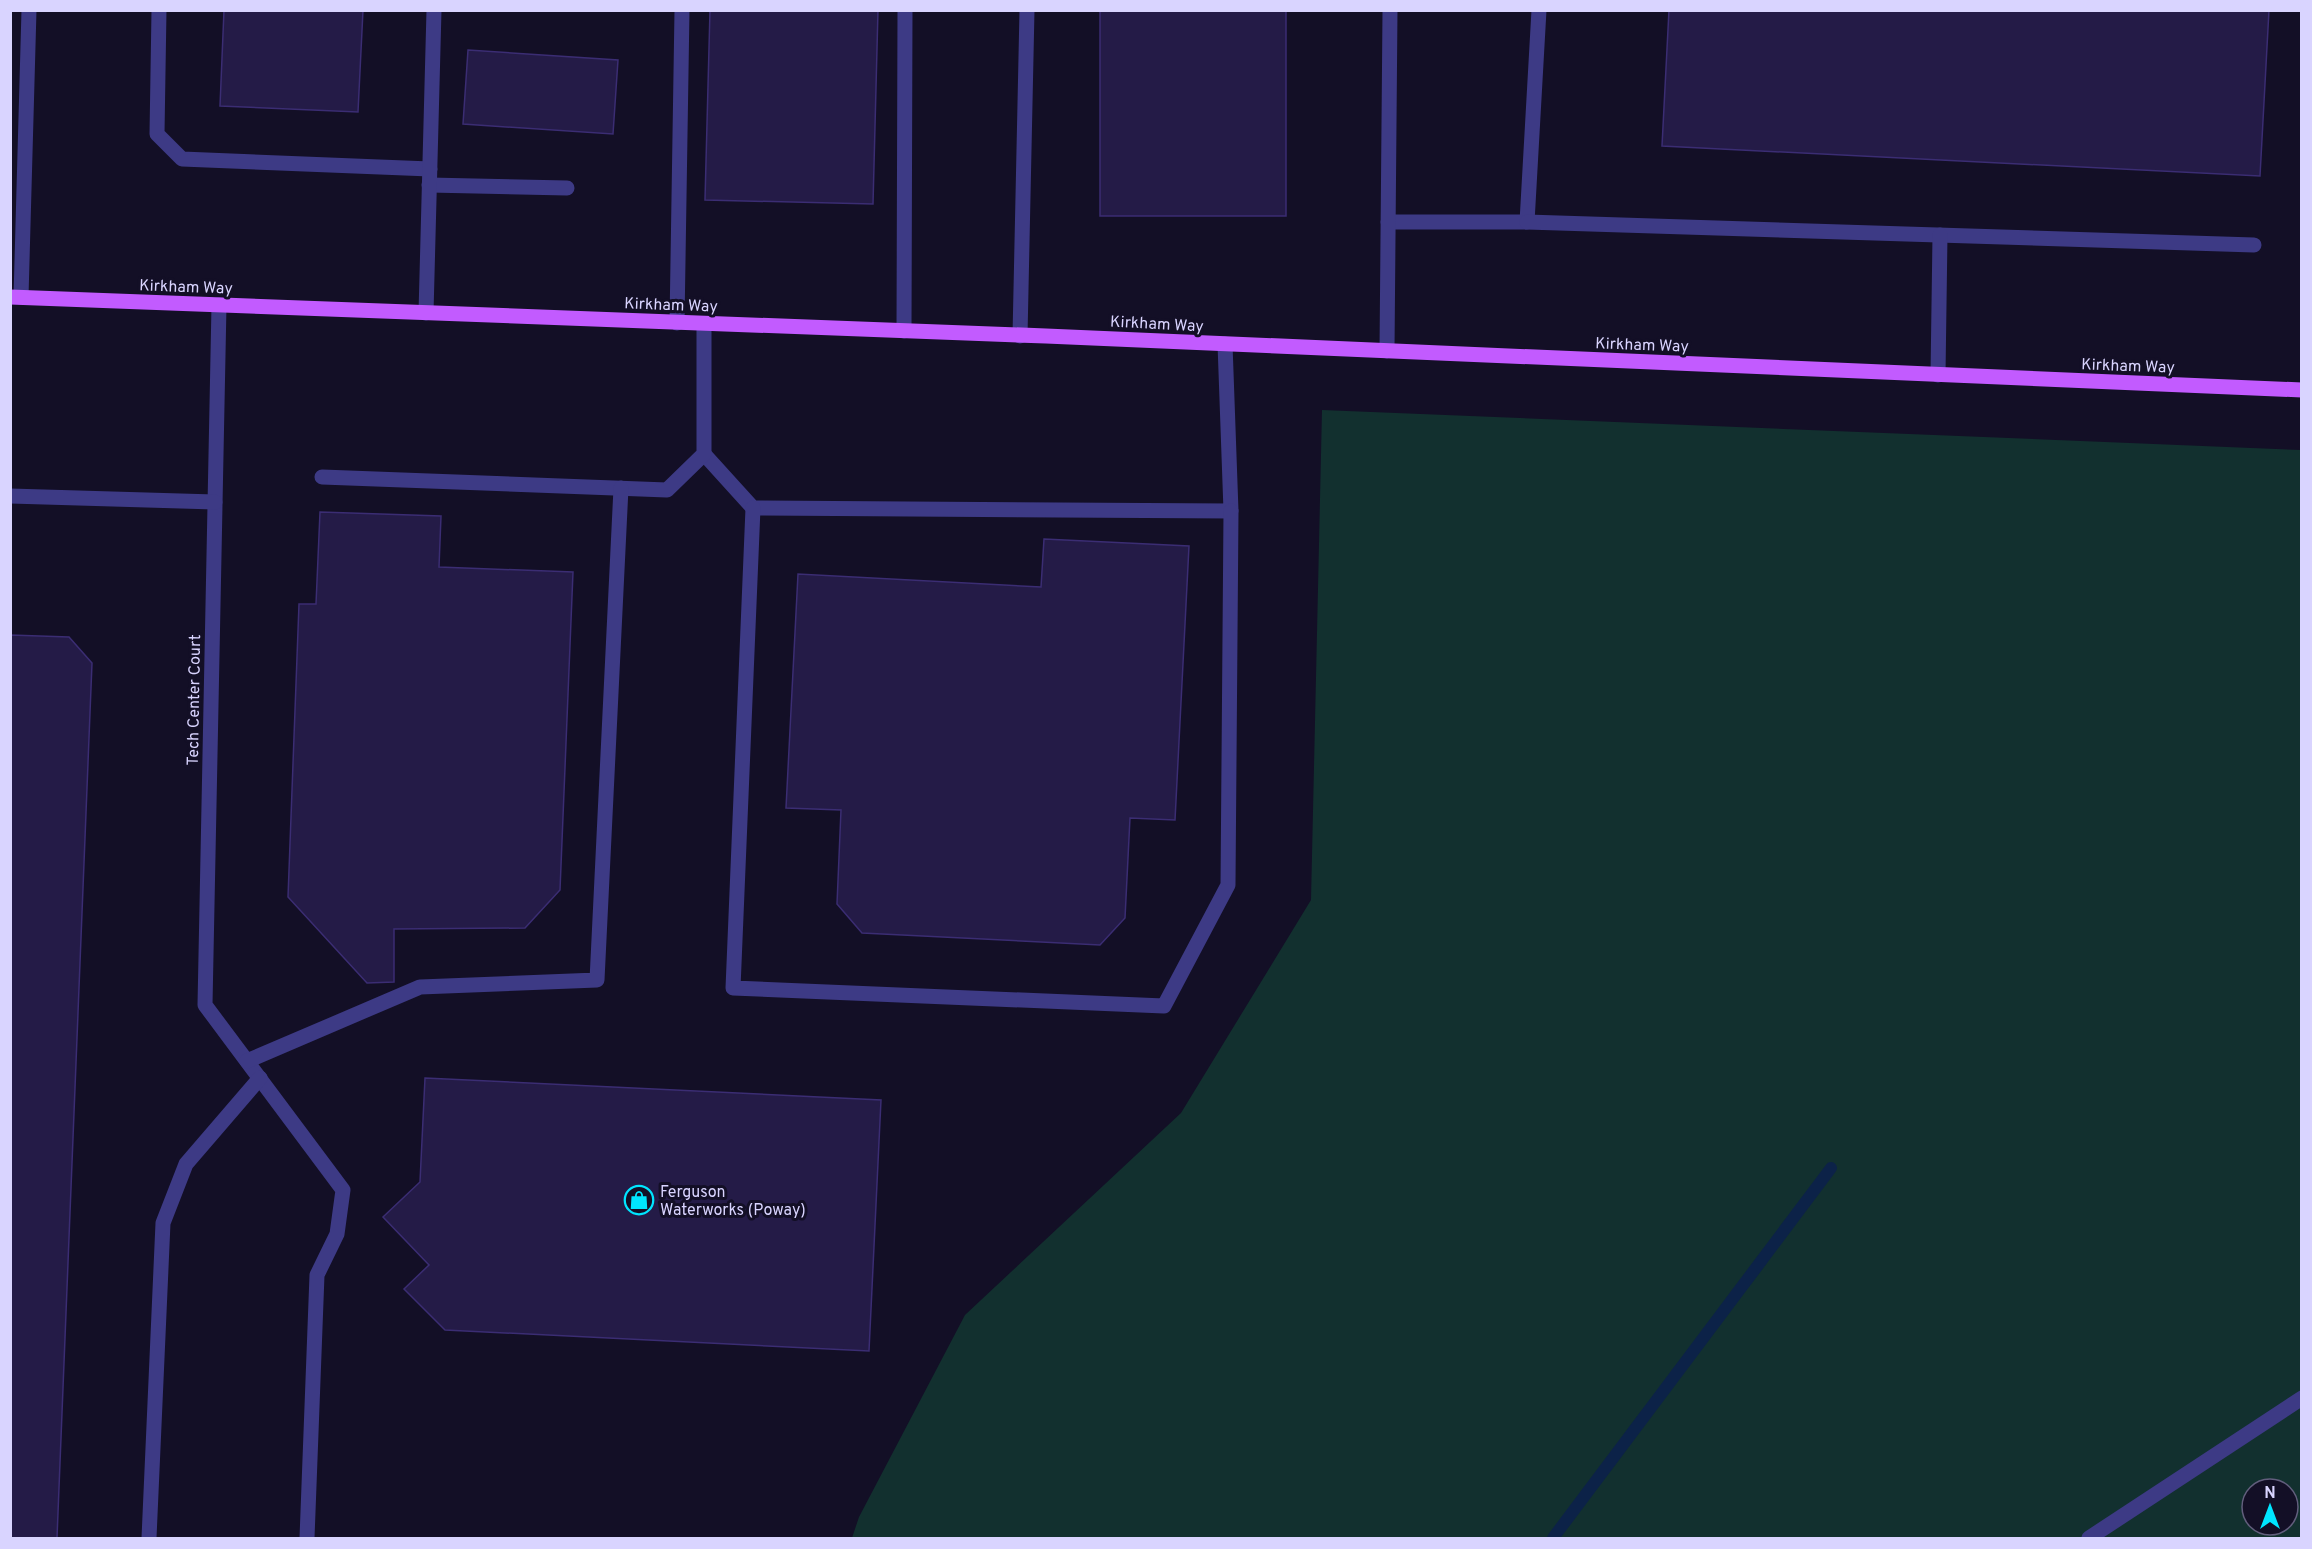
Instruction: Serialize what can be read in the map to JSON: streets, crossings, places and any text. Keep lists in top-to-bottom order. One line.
{"streets":{"main road":["Kirkham Way"],"street":["Tech Center Court"]},"crossings":[["Kirkham Way","Tech Center Court"]],"places":{"shop":["Ferguson Waterworks (Poway)"]},"north":"top"}
